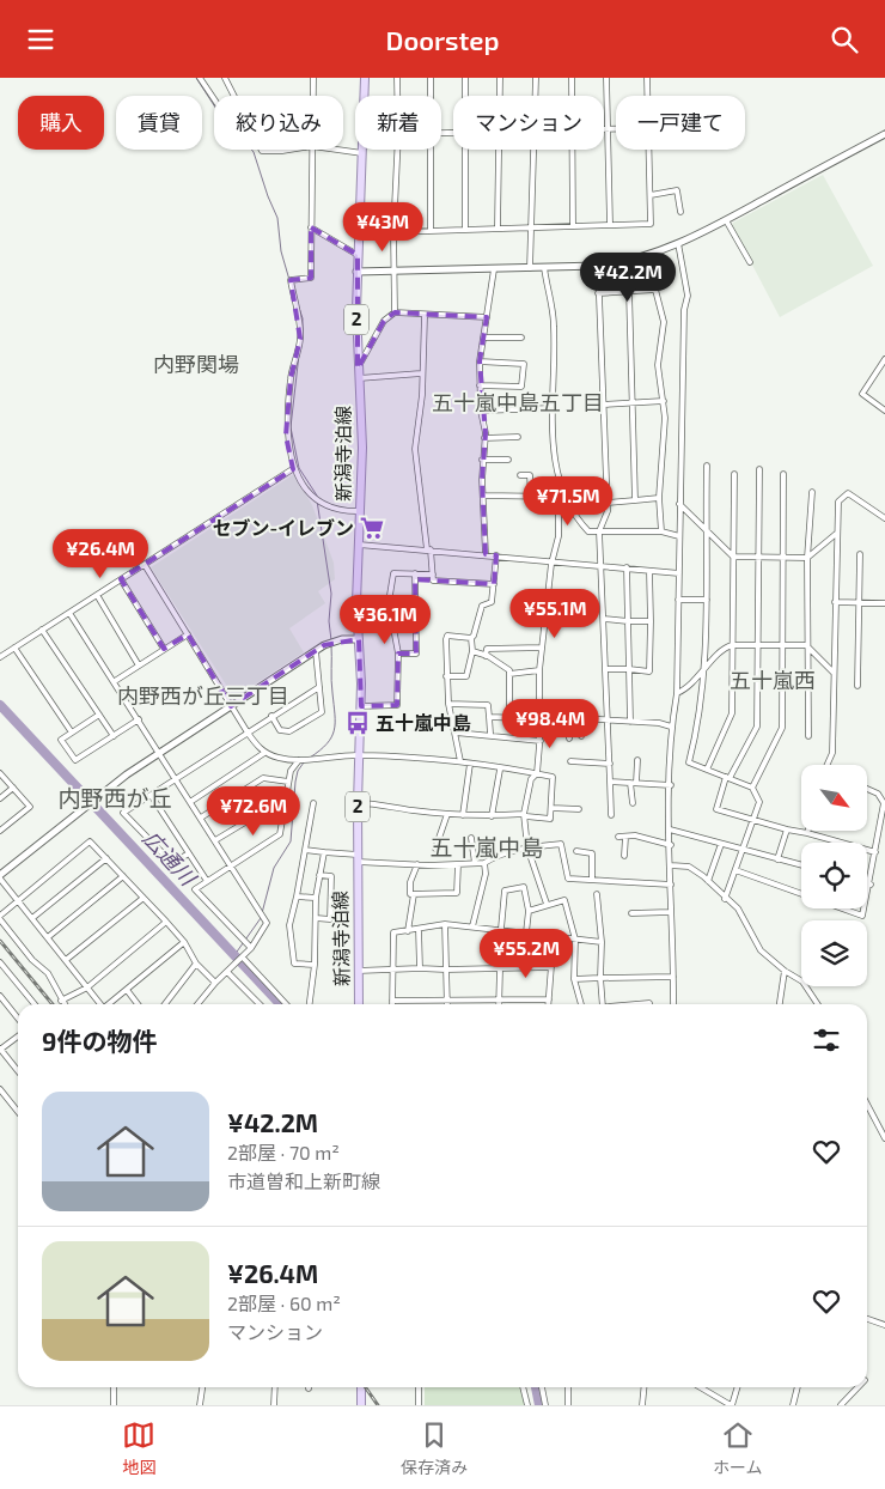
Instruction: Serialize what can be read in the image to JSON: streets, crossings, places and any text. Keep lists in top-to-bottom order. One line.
{"streets":{"main road":["2","新潟寺泊線"]},"districts":["内野関場","五十嵐中島五丁目","五十嵐西","内野西が丘三丁目","内野西が丘","五十嵐中島"],"water":["広通川"],"places":{"supermarket":["セブン-イレブン"],"bus stop":["五十嵐中島"]},"north":"bottom right","page":{"header":"Doorstep","chip":["購入","賃貸","絞り込み","新着","マンション","一戸建て"],"price":["¥43M","¥42.2M","¥71.5M","¥26.4M","¥55.1M","¥36.1M","¥98.4M","¥72.6M","¥55.2M"],"heading":"9件の物件","list":[{"name":"¥42.2M","note":"2部屋 · 70 m² · 市道曽和上新町線"},{"name":"¥26.4M","note":"2部屋 · 60 m² · マンション"}],"tabs":["地図","保存済み","ホーム"]}}
